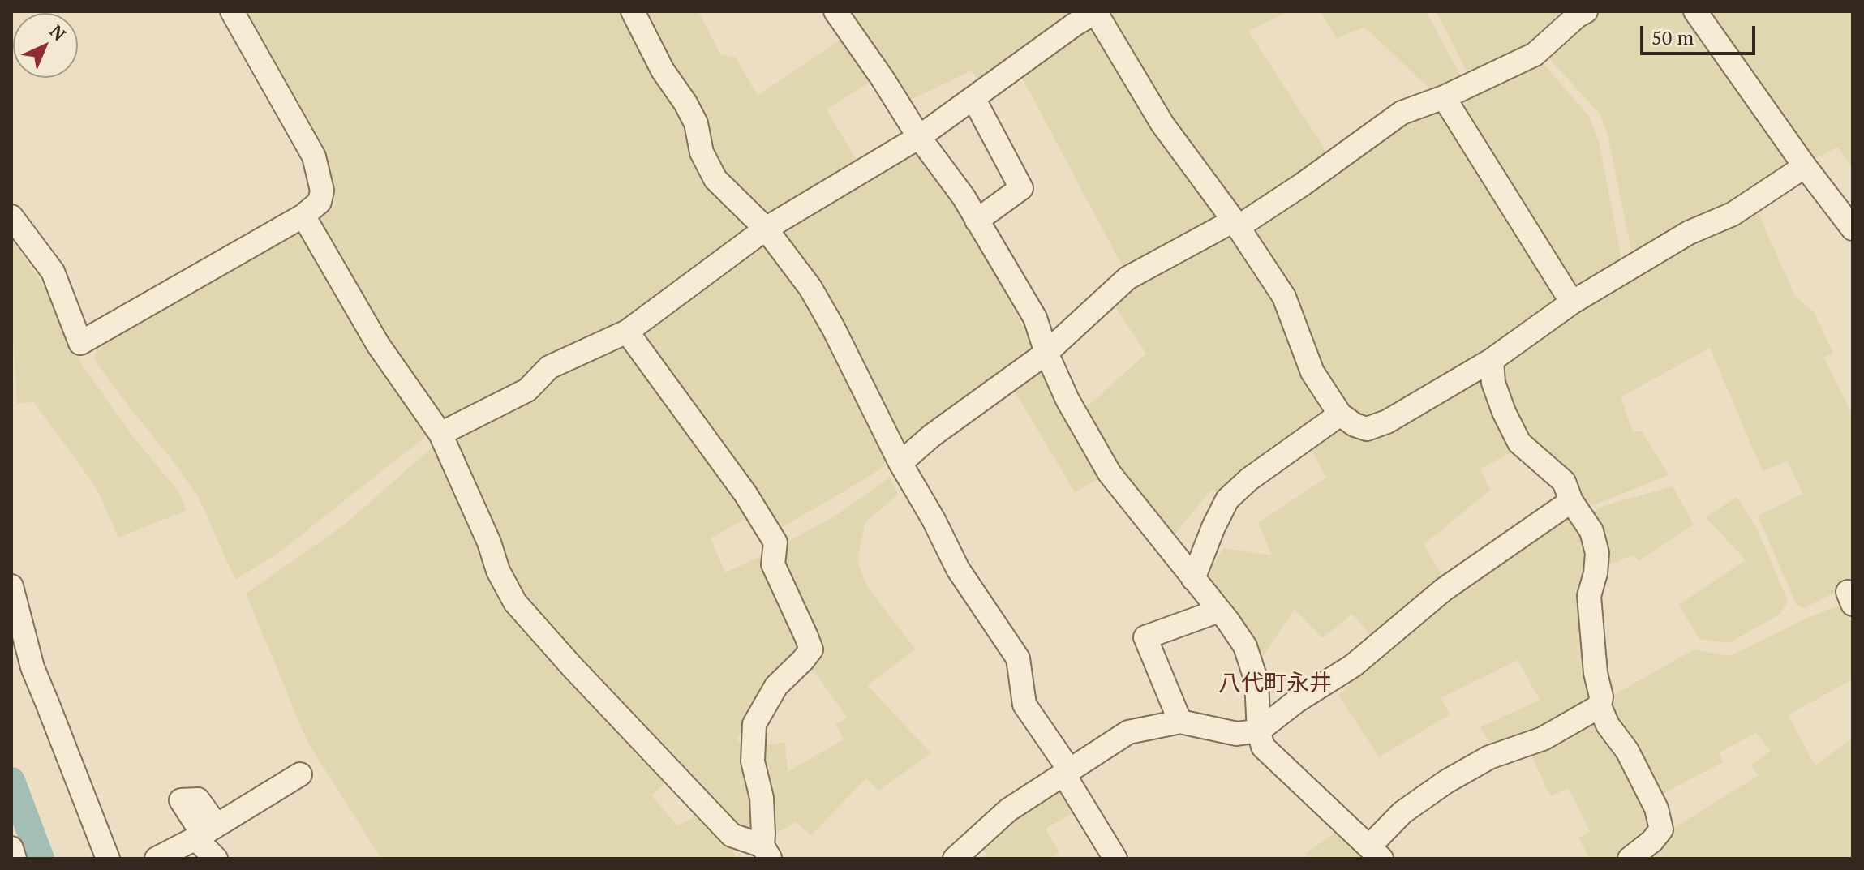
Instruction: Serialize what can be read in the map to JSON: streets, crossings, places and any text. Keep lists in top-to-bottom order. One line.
{"districts":["八代町永井"],"scale_bar":"50 m","north":"top right"}
